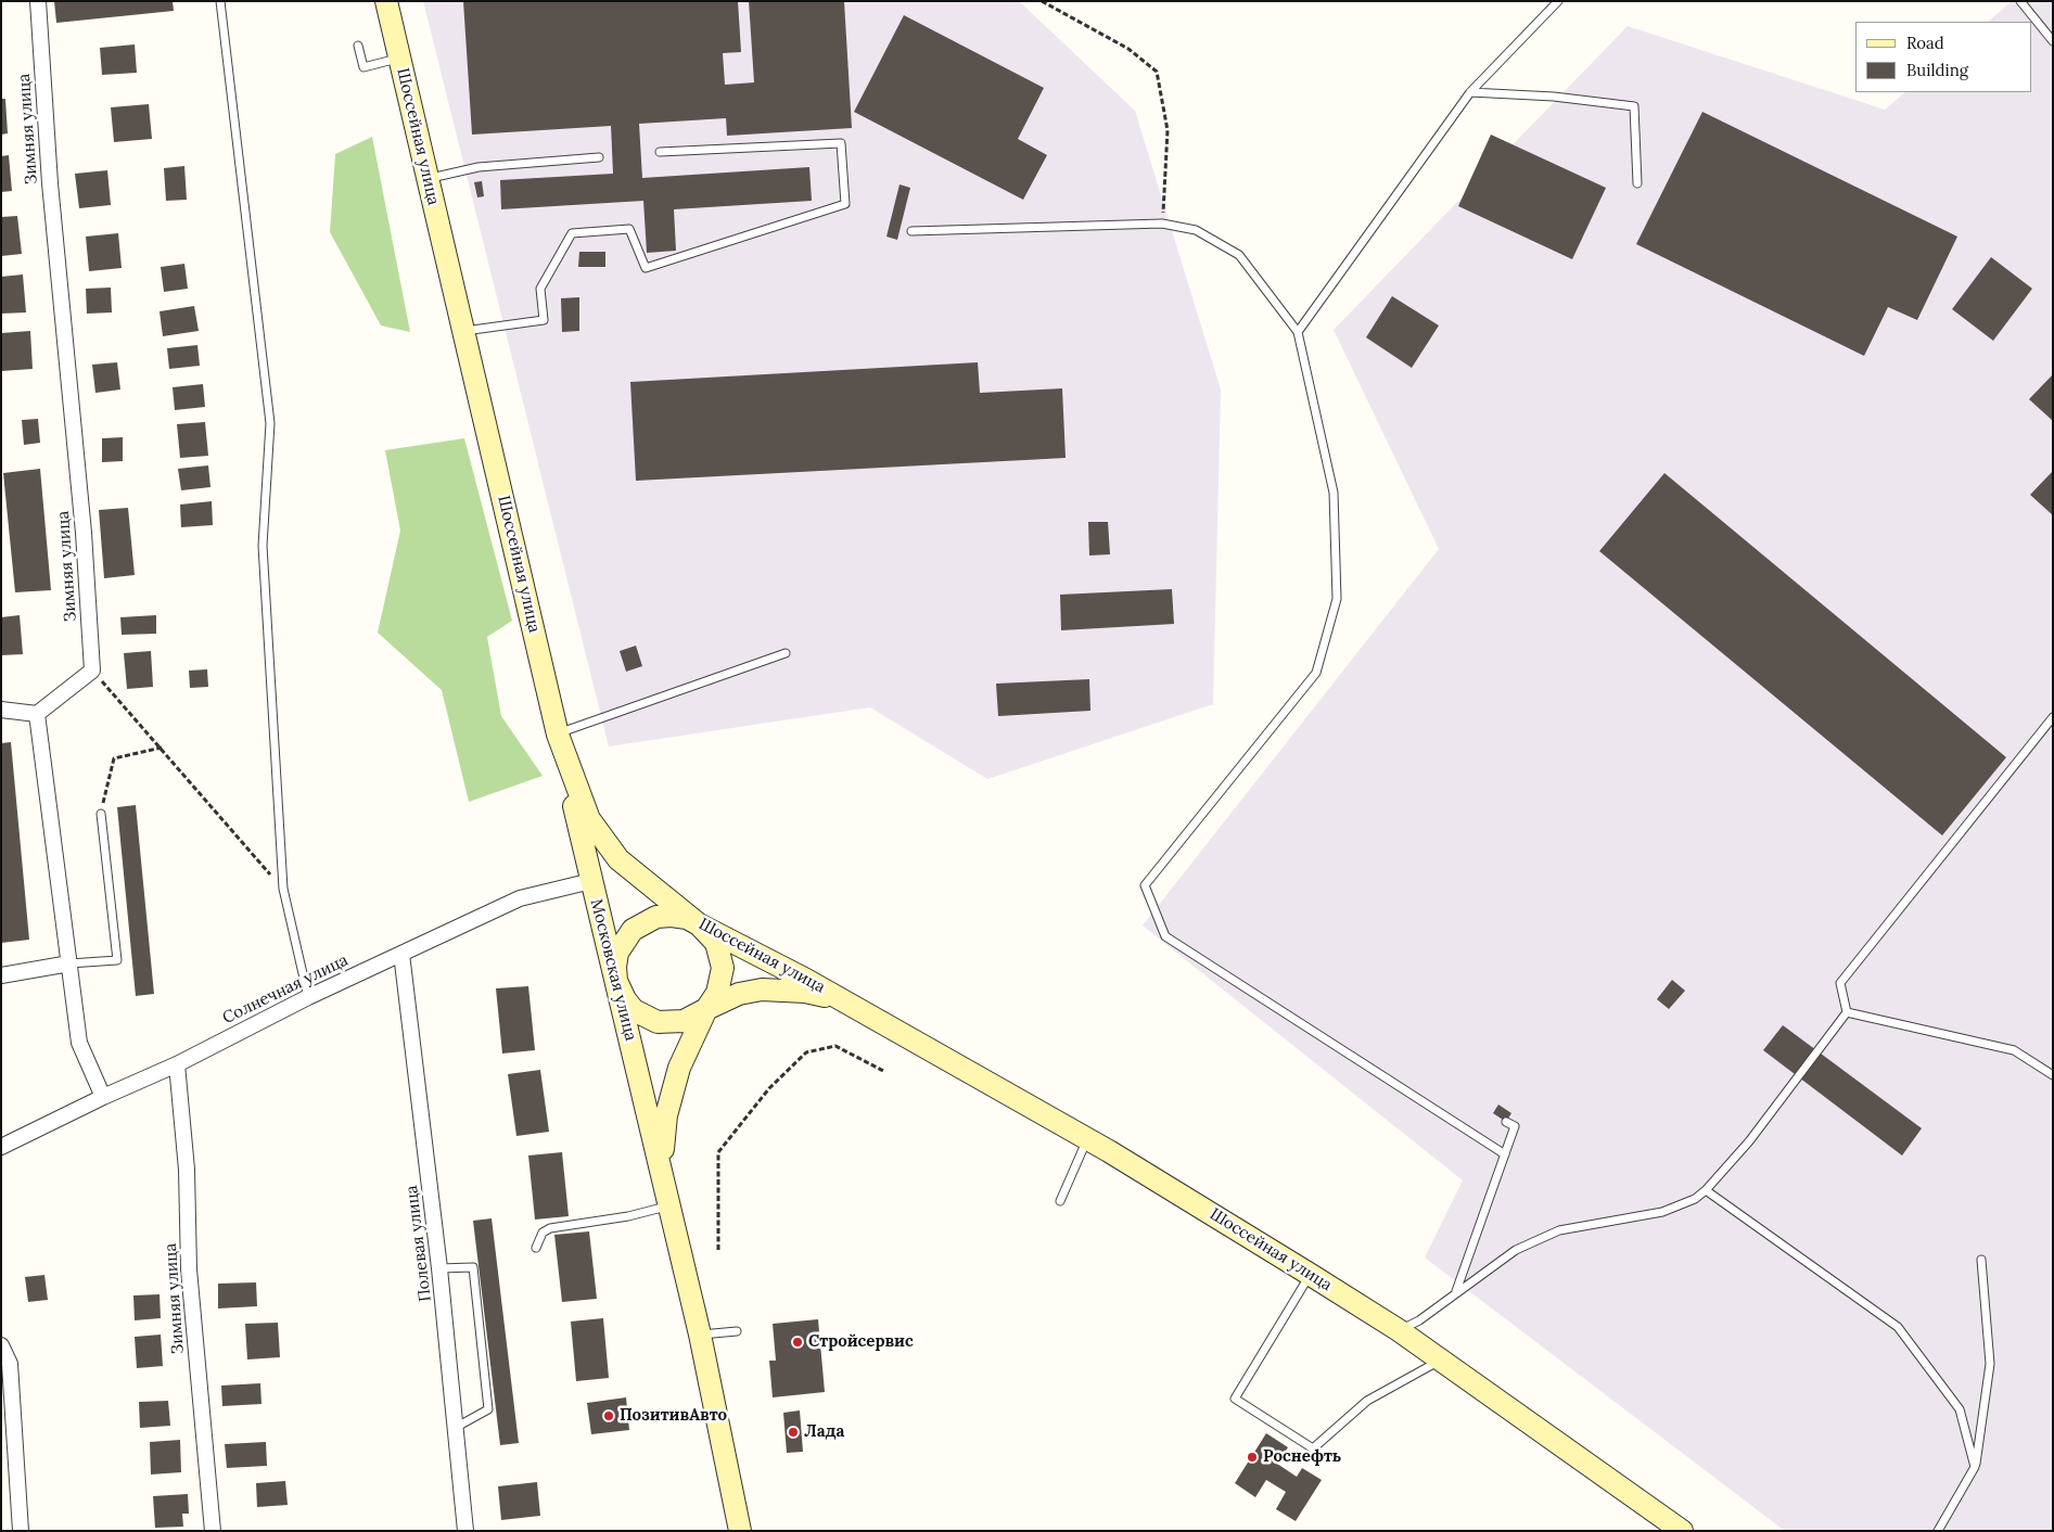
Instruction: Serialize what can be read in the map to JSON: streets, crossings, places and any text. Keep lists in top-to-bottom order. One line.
{"streets":{"main road":["Шоссейная улица","Московская улица"],"street":["Зимняя улица","Солнечная улица","Полевая улица"]},"crossings":[["Зимняя улица","Солнечная улица"],["Шоссейная улица","Московская улица"],["Московская улица","Солнечная улица"],["Солнечная улица","Полевая улица"]],"places":["Стройсервис","ПозитивАвто","Лада","Роснефть"],"legend":["Road","Building"]}
